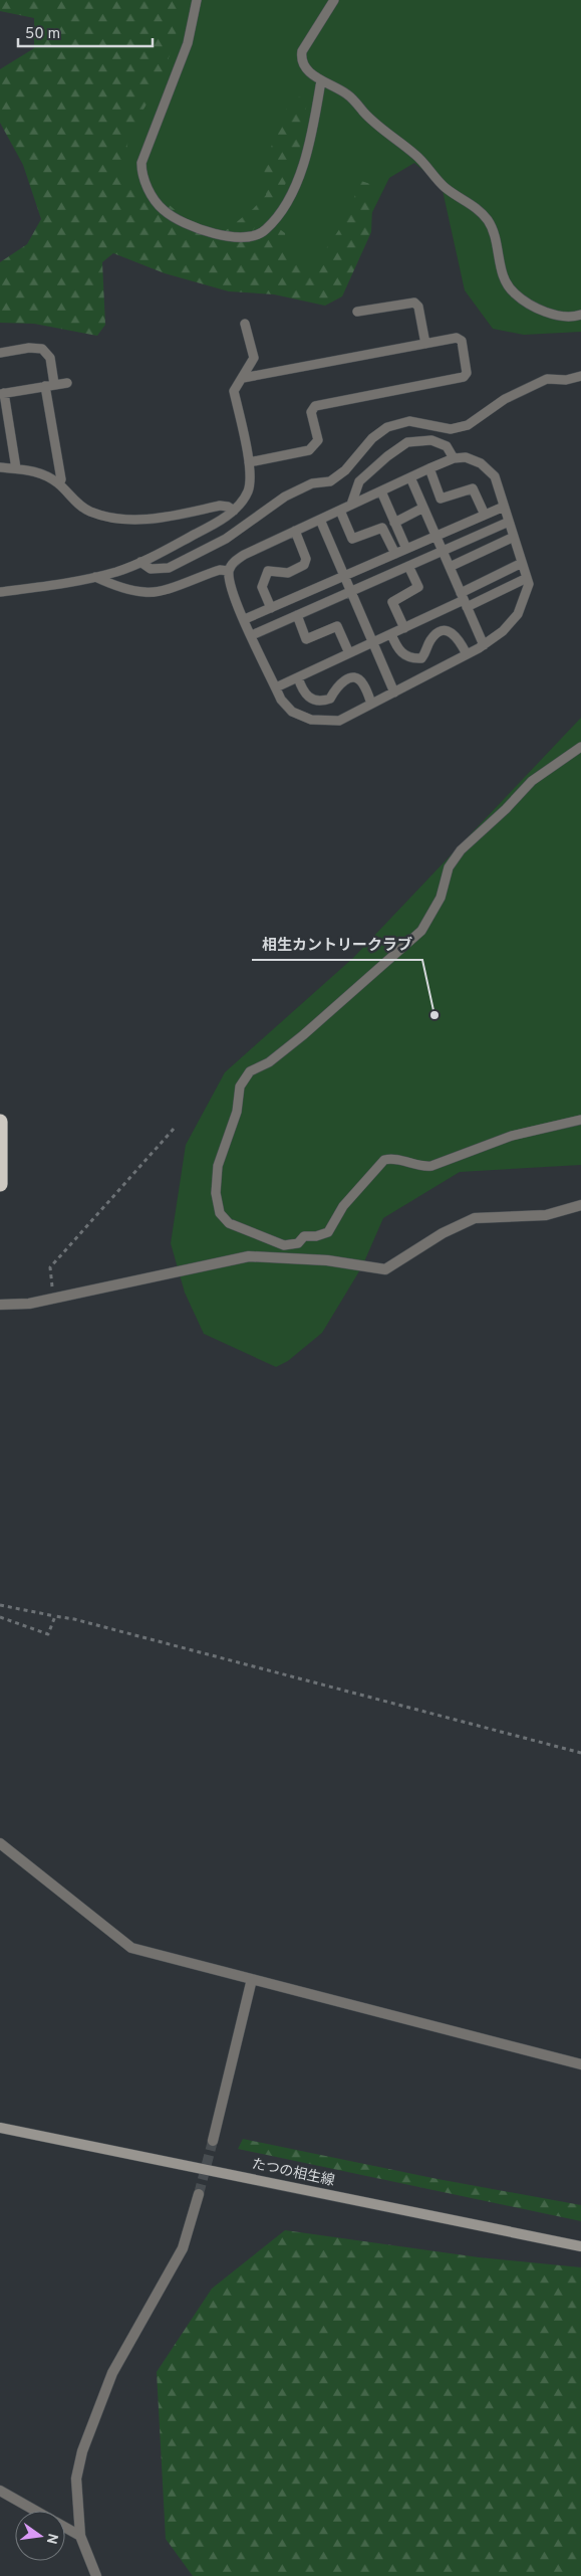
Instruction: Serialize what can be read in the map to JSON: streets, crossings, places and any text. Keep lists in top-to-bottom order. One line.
{"streets":{"main road":["たつの相生線"]},"places":["相生カントリークラブ"],"scale_bar":"50 m","north":"right"}
